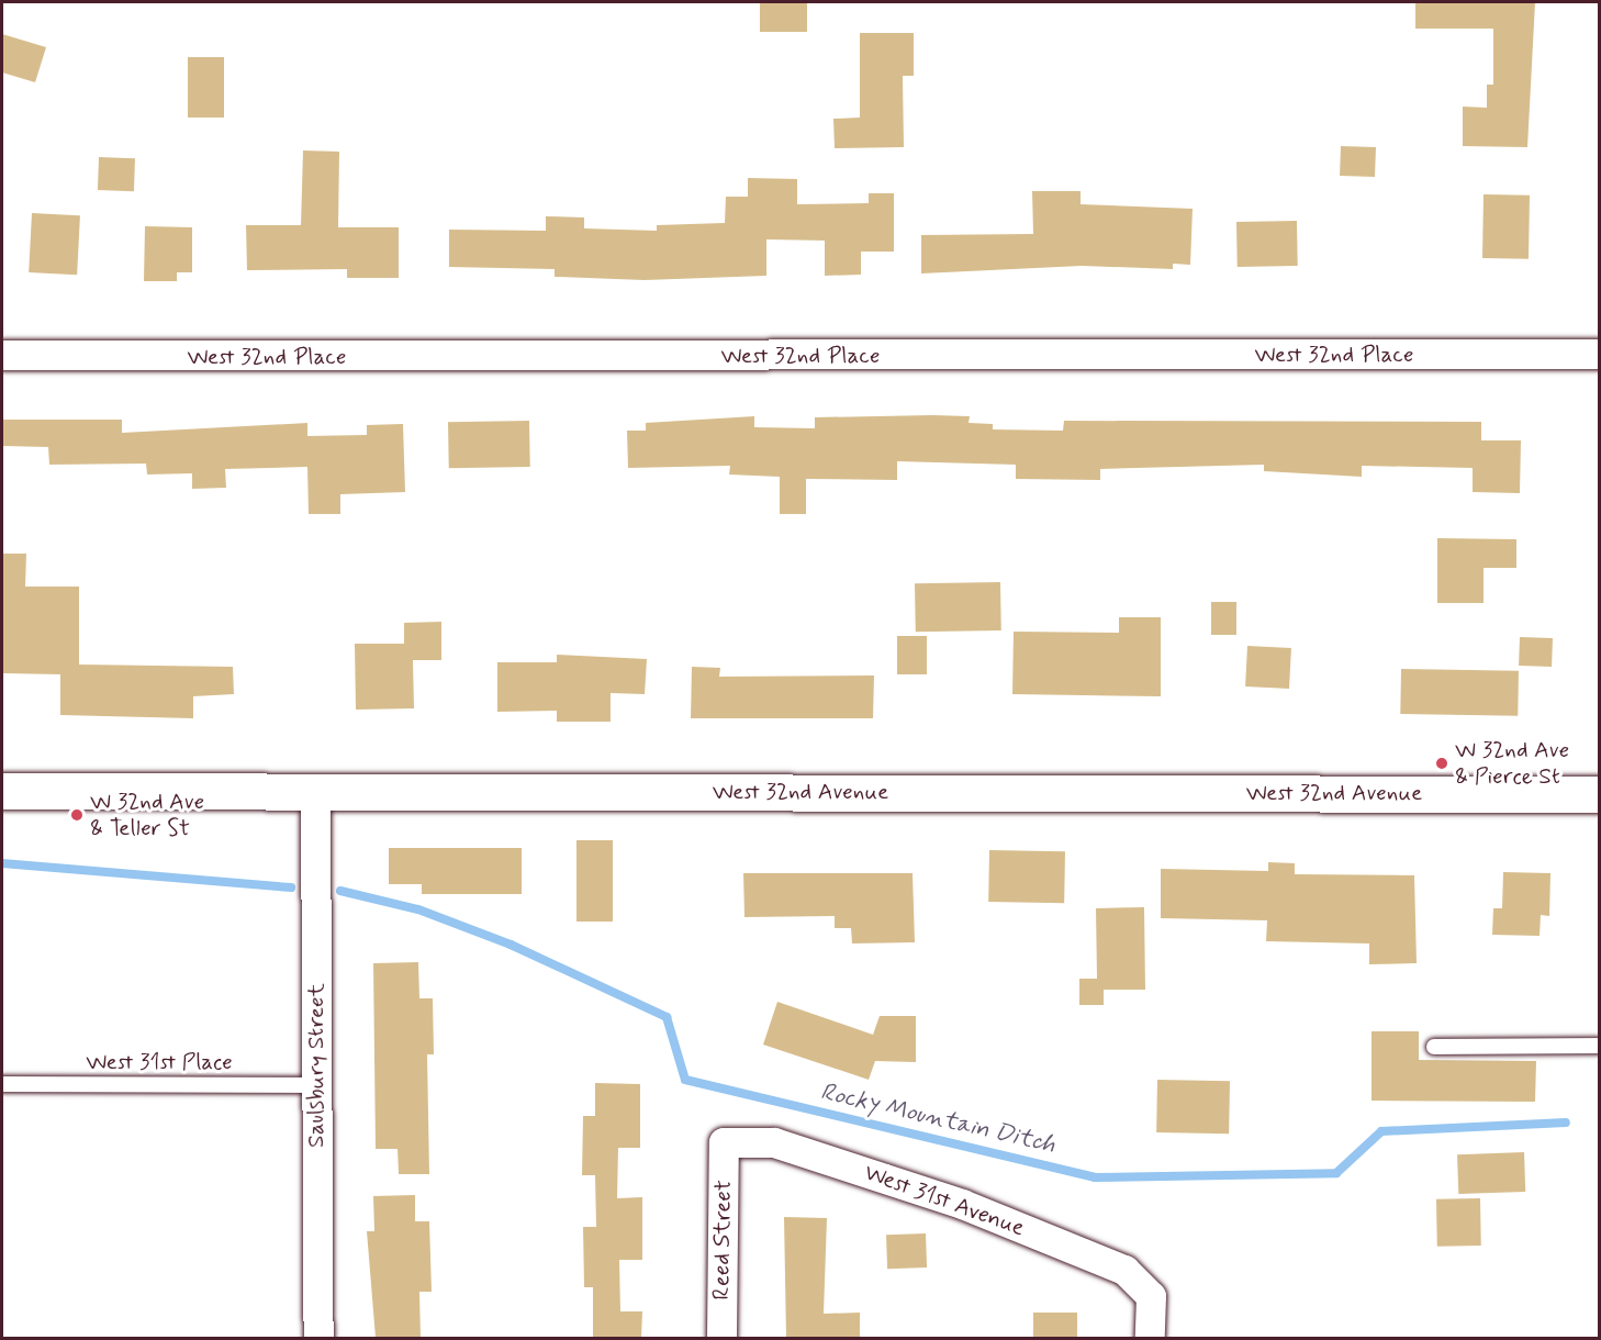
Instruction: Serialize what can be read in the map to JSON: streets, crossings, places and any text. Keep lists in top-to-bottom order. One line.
{"streets":{"street":["West 32nd Place","West 32nd Avenue","Saulsbury Street","West 31st Avenue","Reed Street"],"lane":["West 31st Place"]},"crossings":[["West 32nd Avenue","Saulsbury Street"],["West 31st Place","Saulsbury Street"],["West 31st Avenue","Reed Street"]],"water":["Rocky Mountain Ditch"],"places":["W 32nd Ave & Pierce St","W 32nd Ave & Teller St"]}
